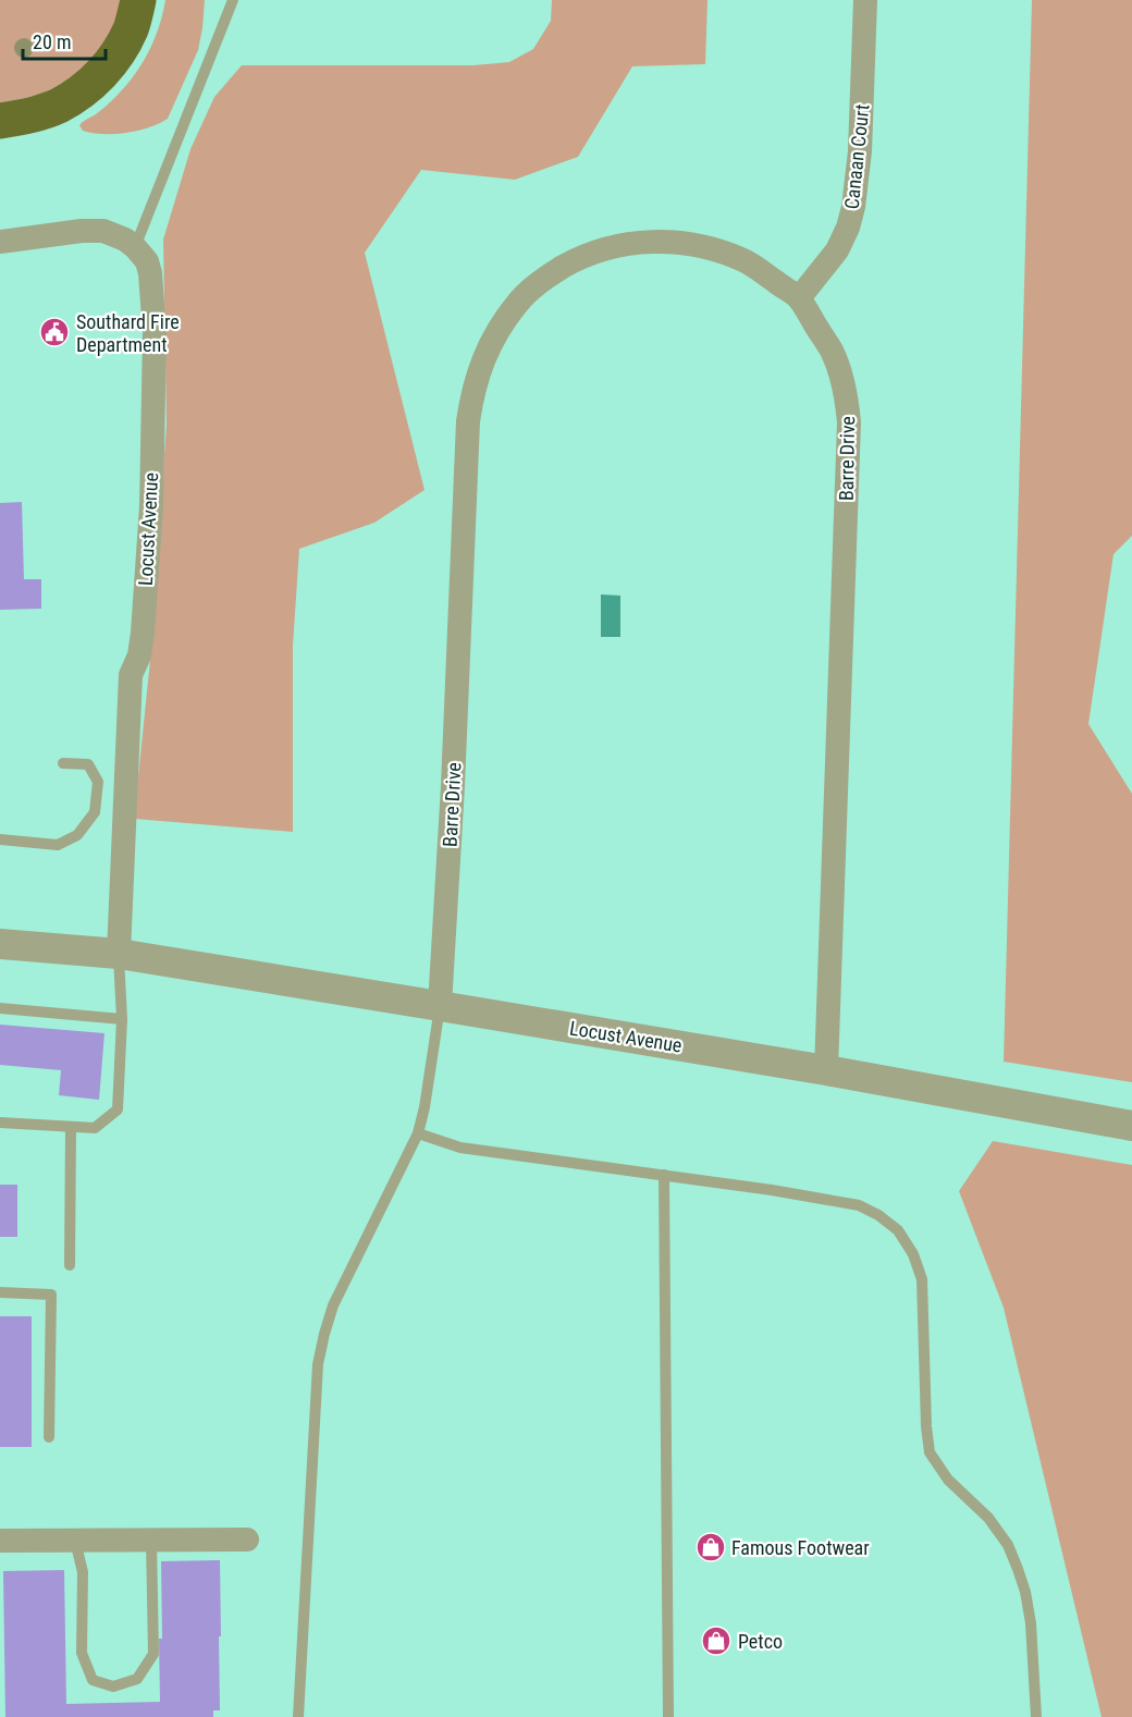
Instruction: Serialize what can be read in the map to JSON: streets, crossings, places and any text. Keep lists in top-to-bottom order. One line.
{"streets":{"street":["Canaan Court","Barre Drive","Locust Avenue"]},"crossings":[["Canaan Court","Barre Drive"],["Barre Drive","Locust Avenue"]],"places":{"public building":["Southard Fire Department"],"shop":["Famous Footwear","Petco"]},"scale_bar":"20 m"}
